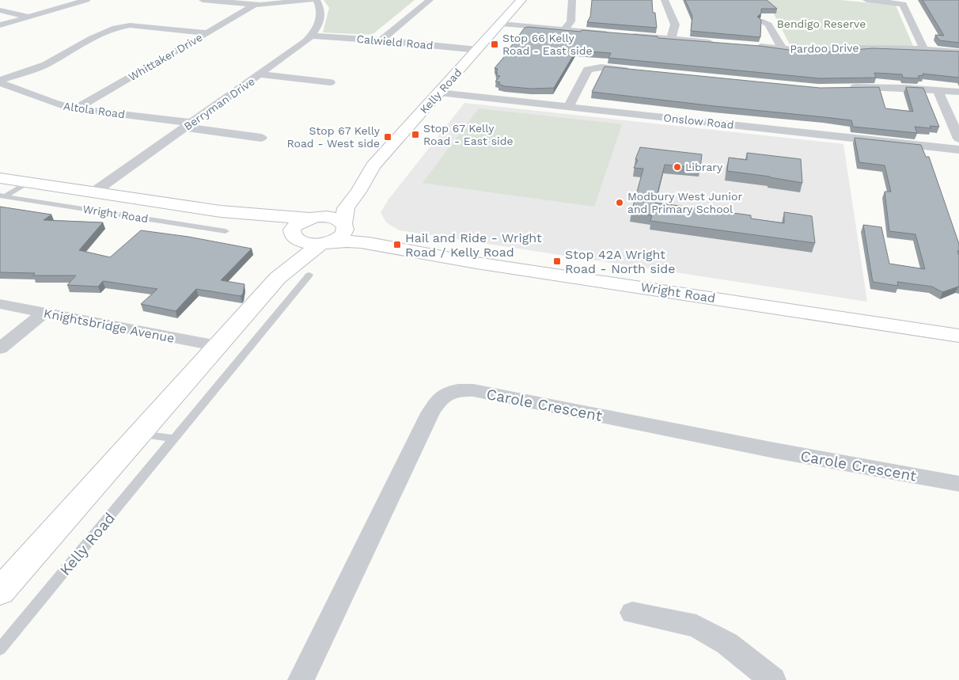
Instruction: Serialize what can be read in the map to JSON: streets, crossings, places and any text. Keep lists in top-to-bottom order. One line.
{"streets":{"main road":["Kelly Road","Wright Road"],"street":["Calwield Road","Pardoo Drive","Whittaker Drive","Berryman Drive","Altola Road","Onslow Road","Knightsbridge Avenue","Carole Crescent"]},"crossings":[["Calwield Road","Kelly Road"],["Calwield Road","Berryman Drive"],["Whittaker Drive","Altola Road"],["Kelly Road","Onslow Road"],["Kelly Road","Wright Road"],["Berryman Drive","Altola Road"],["Berryman Drive","Wright Road"]],"parks":["Bendigo Reserve"],"places":{"transit":["Stop 66 Kelly Road - East side","Stop 67 Kelly Road - East side","Stop 67 Kelly Road - West side","Hail and Ride - Wright Road / Kelly Road","Stop 42A Wright Road - North side"],"other":["Library","Modbury West Junior and Primary School"]}}
